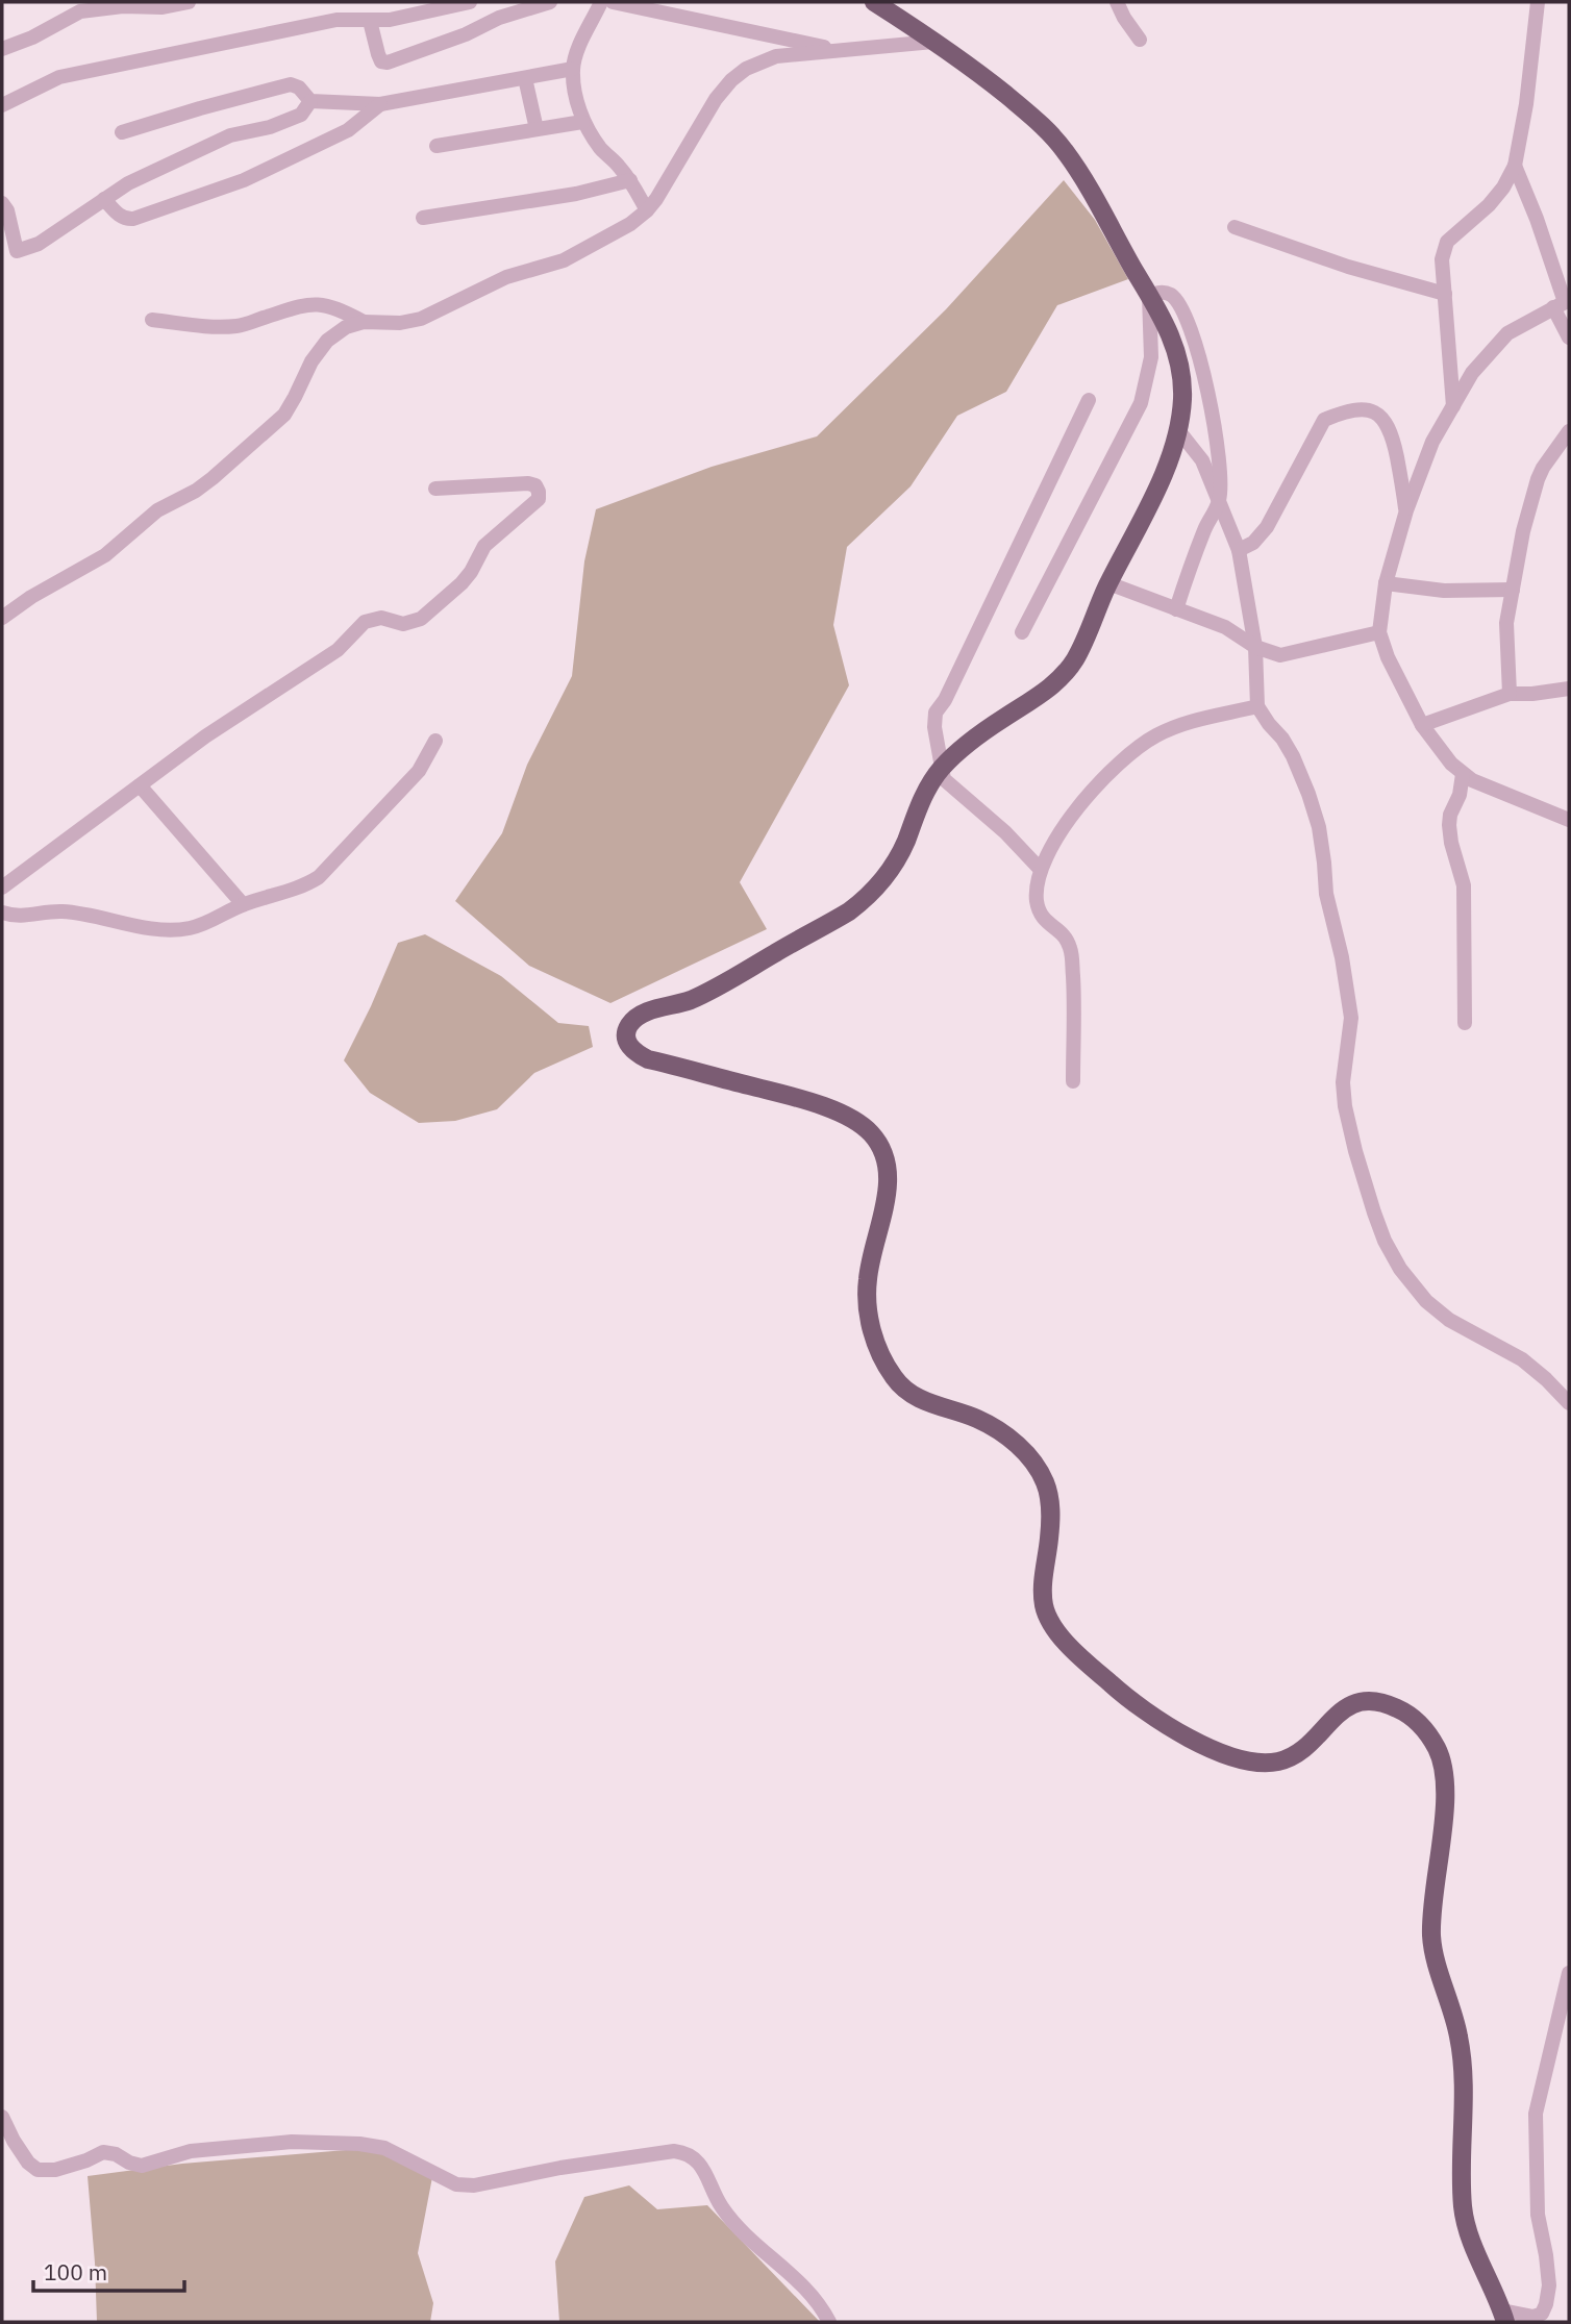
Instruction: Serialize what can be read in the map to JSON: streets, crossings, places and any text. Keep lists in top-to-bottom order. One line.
{"scale_bar":"100 m"}
